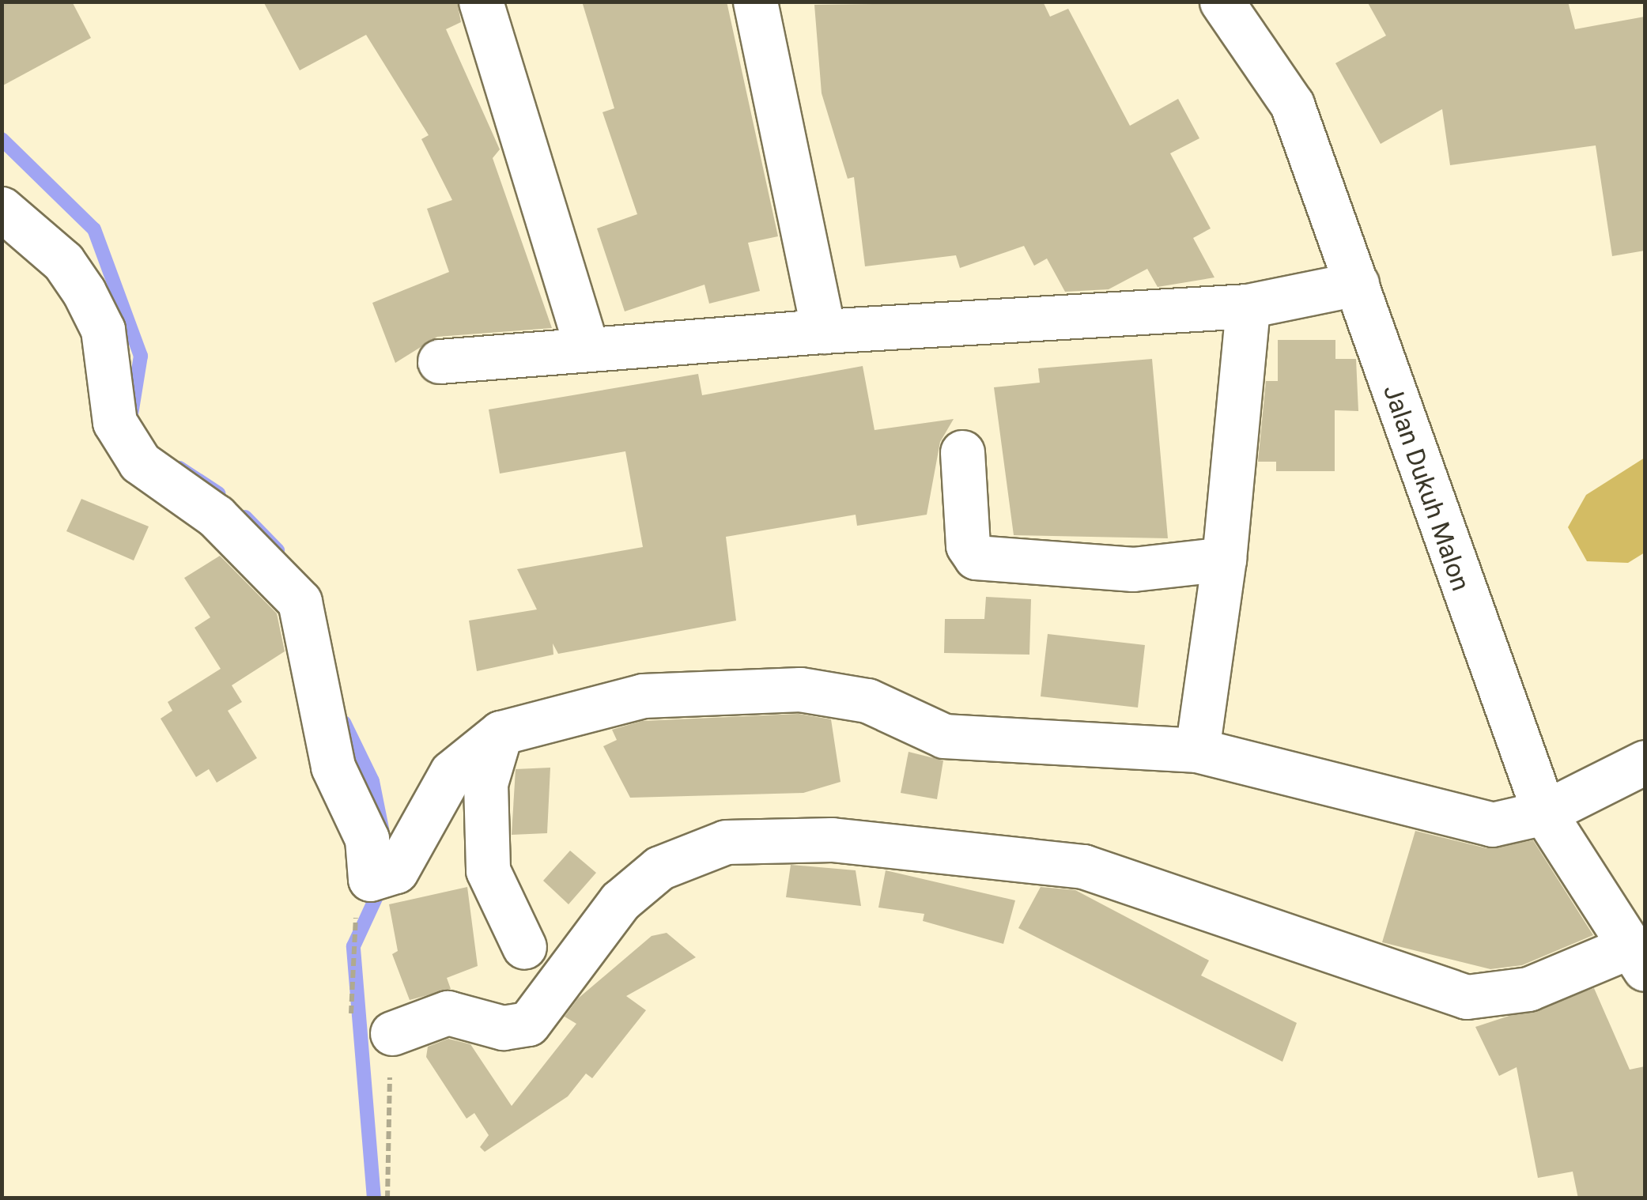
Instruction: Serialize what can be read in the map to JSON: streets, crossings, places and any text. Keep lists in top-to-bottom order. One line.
{"streets":{"street":["Jalan Dukuh Malon"]}}
